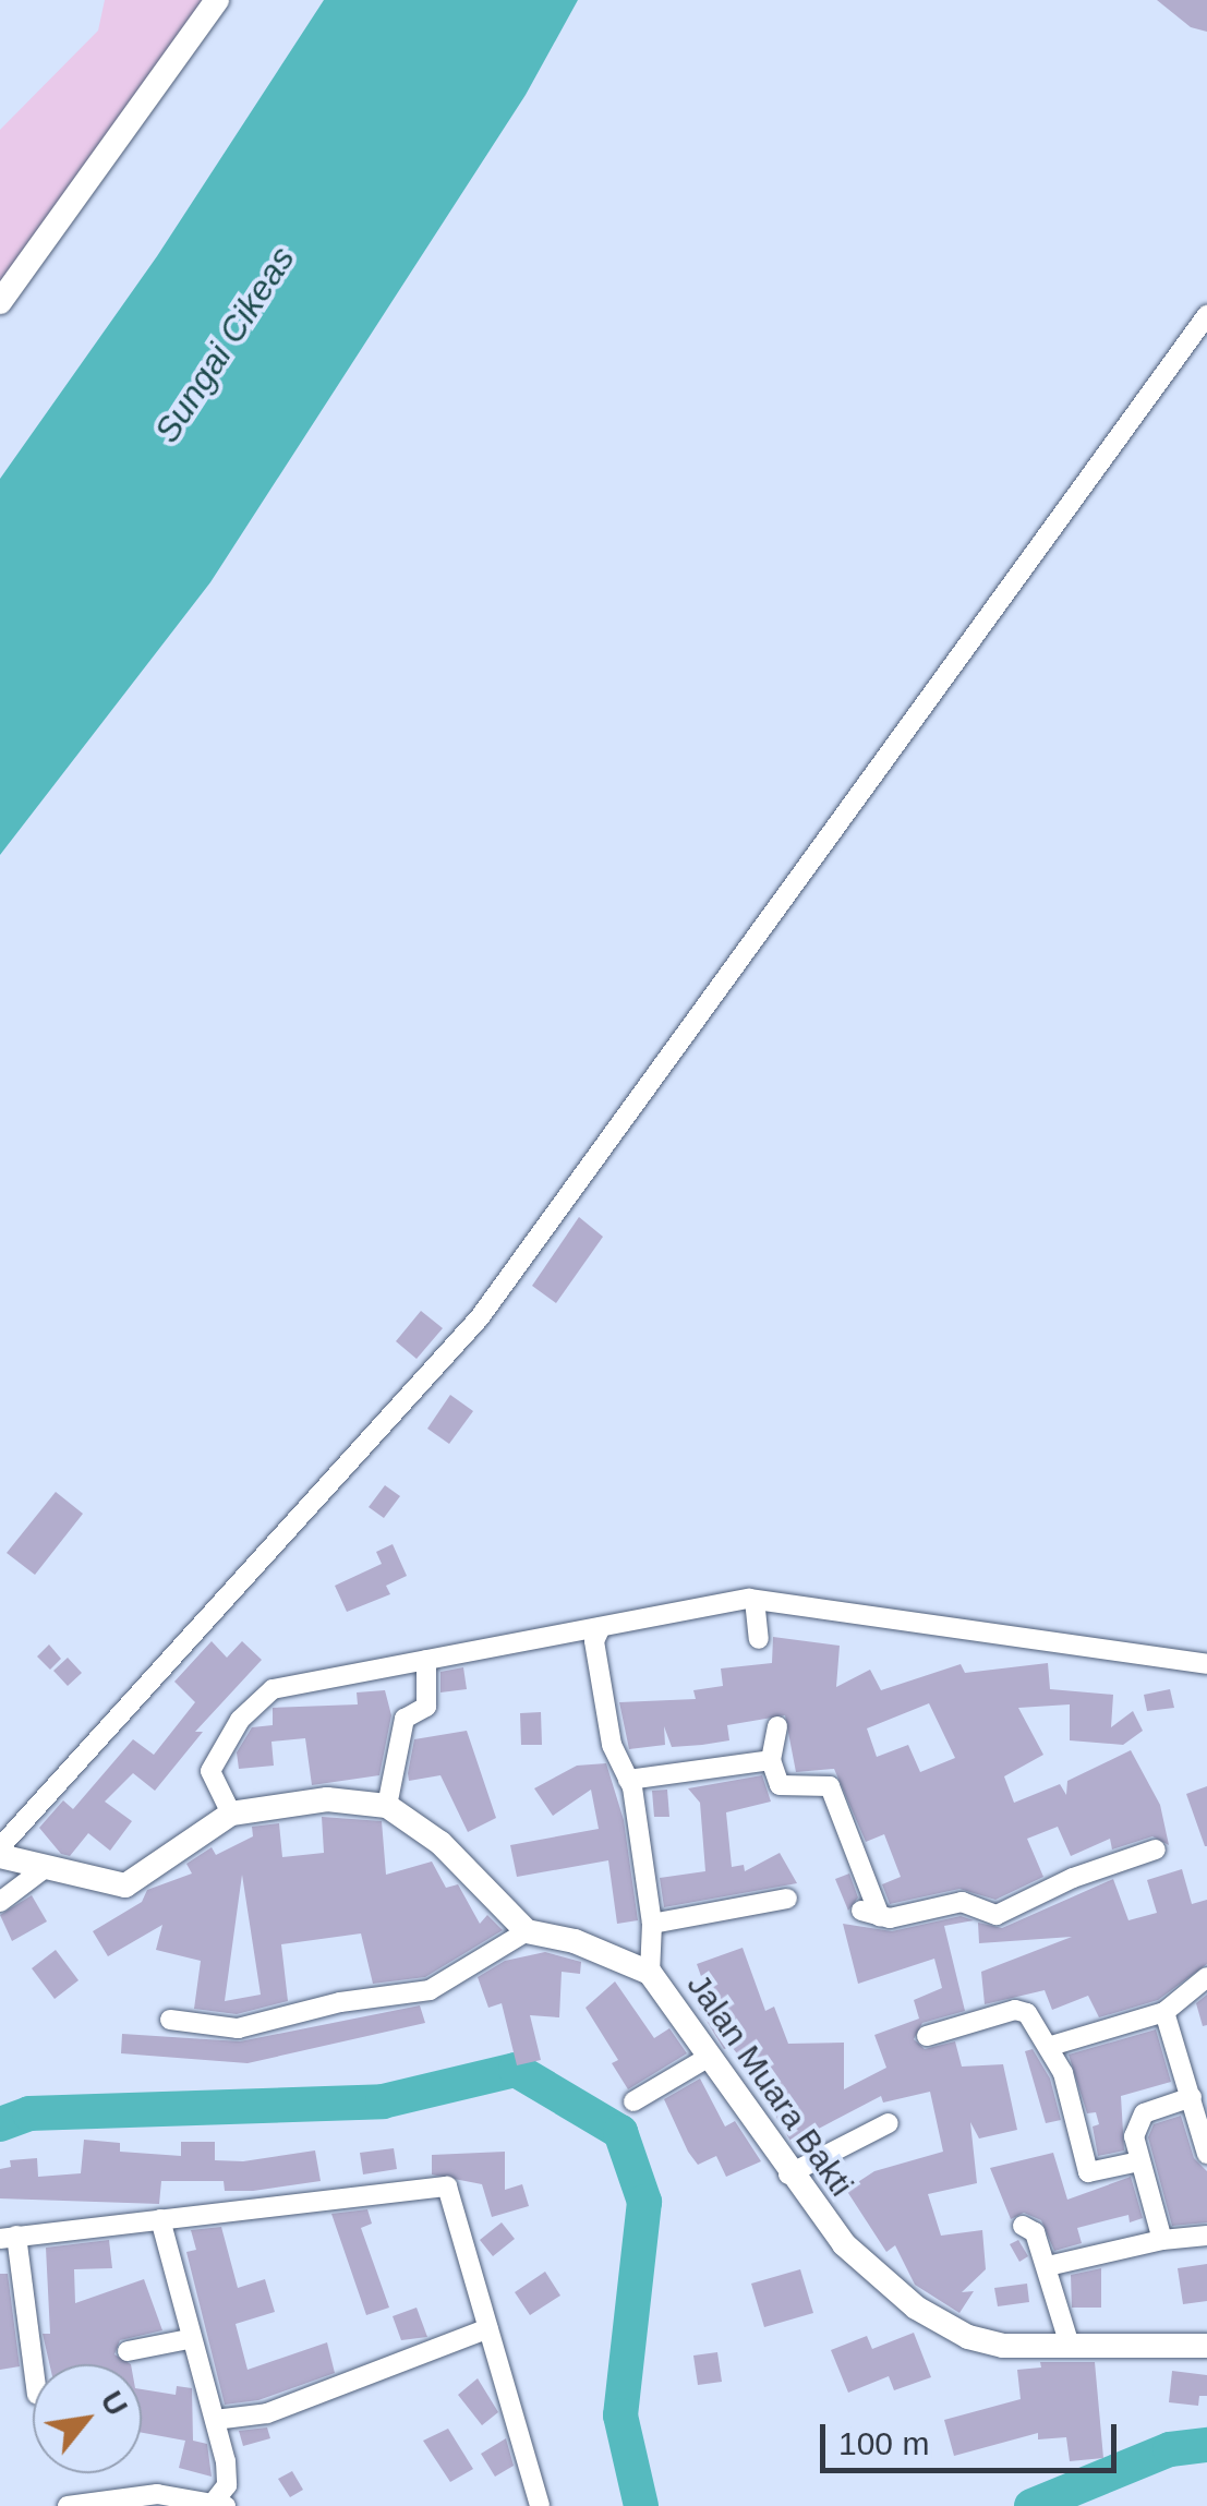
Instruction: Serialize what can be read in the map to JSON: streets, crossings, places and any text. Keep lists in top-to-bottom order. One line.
{"streets":{"main road":["Jalan Muara Bakti"]},"water":["Sungai Cikeas"],"scale_bar":"100 m","north":"top right"}
